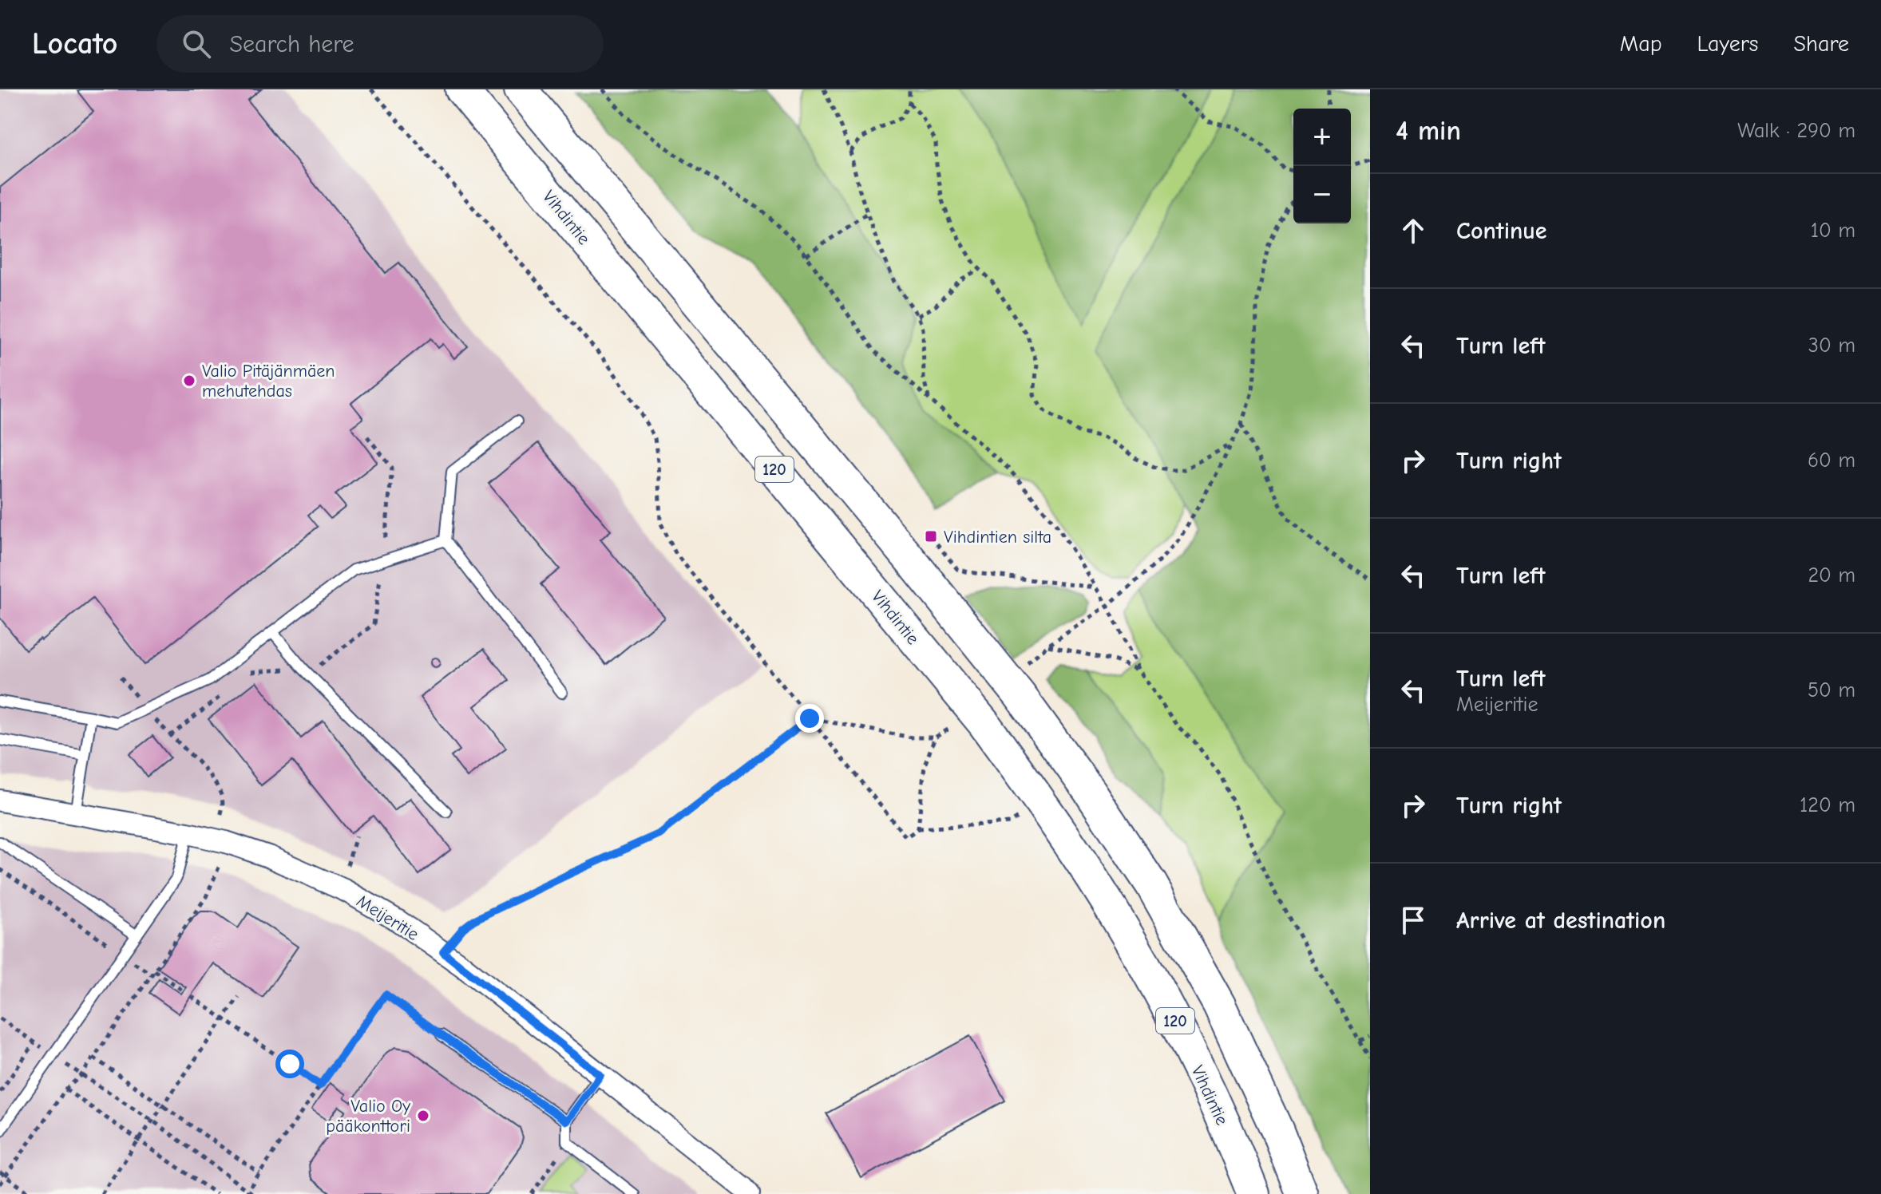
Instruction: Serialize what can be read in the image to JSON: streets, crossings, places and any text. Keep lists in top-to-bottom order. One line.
{"streets":{"main road":["Vihdintie","120"],"street":["Meijeritie"]},"places":{"other":["Valio Pitäjänmäen mehutehdas","Valio Oy pääkonttori"],"transit":["Vihdintien silta"]},"page":{"header":"Locato","search":"Search here","nav":["Map","Layers","Share"],"heading":["4 min","Walk · 290 m"],"map_buttons":["+","−"],"list":[["Continue","10 m"],["Turn left","30 m"],["Turn right","60 m"],["Turn left","20 m"],["Turn left","Meijeritie","50 m"],["Turn right","120 m"],"Arrive at destination"]}}
